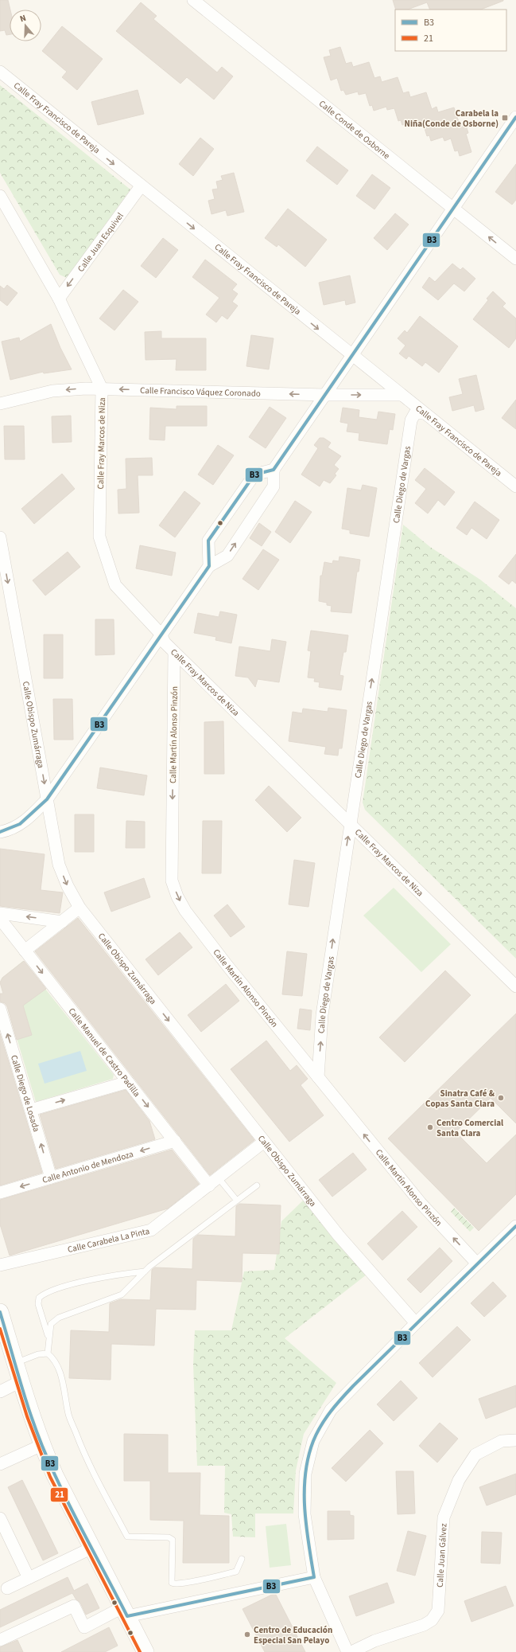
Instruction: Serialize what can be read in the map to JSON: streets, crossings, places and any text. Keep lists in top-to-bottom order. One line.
{"streets":{"street":["Calle Fray Francisco de Pareja","Calle Conde de Osborne","Calle Juan Esquivel","Calle Francisco Váquez Coronado","Calle Fray Marcos de Niza","Calle Diego de Vargas","Calle Obispo Zumárraga","Calle Martín Alonso Pinzón","Calle Manuel de Castro Padilla","Calle Diego de Losada","Calle Antonio de Mendoza","Calle Carabela La Pinta","Calle Juan Gálvez"]},"crossings":[["Calle Fray Francisco de Pareja","Calle Juan Esquivel"],["Calle Fray Francisco de Pareja","Calle Francisco Váquez Coronado"],["Calle Fray Francisco de Pareja","Calle Diego de Vargas"],["Calle Juan Esquivel","Calle Fray Marcos de Niza"],["Calle Francisco Váquez Coronado","Calle Fray Marcos de Niza"],["Calle Fray Marcos de Niza","Calle Diego de Vargas"],["Calle Fray Marcos de Niza","Calle Martín Alonso Pinzón"],["Calle Diego de Vargas","Calle Martín Alonso Pinzón"],["Calle Obispo Zumárraga","Calle Carabela La Pinta"],["Calle Manuel de Castro Padilla","Calle Antonio de Mendoza"],["Calle Manuel de Castro Padilla","Calle Carabela La Pinta"],["Calle Diego de Losada","Calle Antonio de Mendoza"]],"one_way":["Calle Fray Francisco de Pareja","Calle Juan Esquivel","Calle Diego de Vargas","Calle Obispo Zumárraga","Calle Manuel de Castro Padilla","Calle Diego de Losada"],"places":{"transit":["Carabela la Niña(Conde de Osborne)"],"other":["Sinatra Café & Copas Santa Clara","Centro Comercial Santa Clara","Centro de Educación Especial San Pelayo"]},"lines":["transit line B3","transit line 21"],"legend":["B3","21"],"north":"top"}
